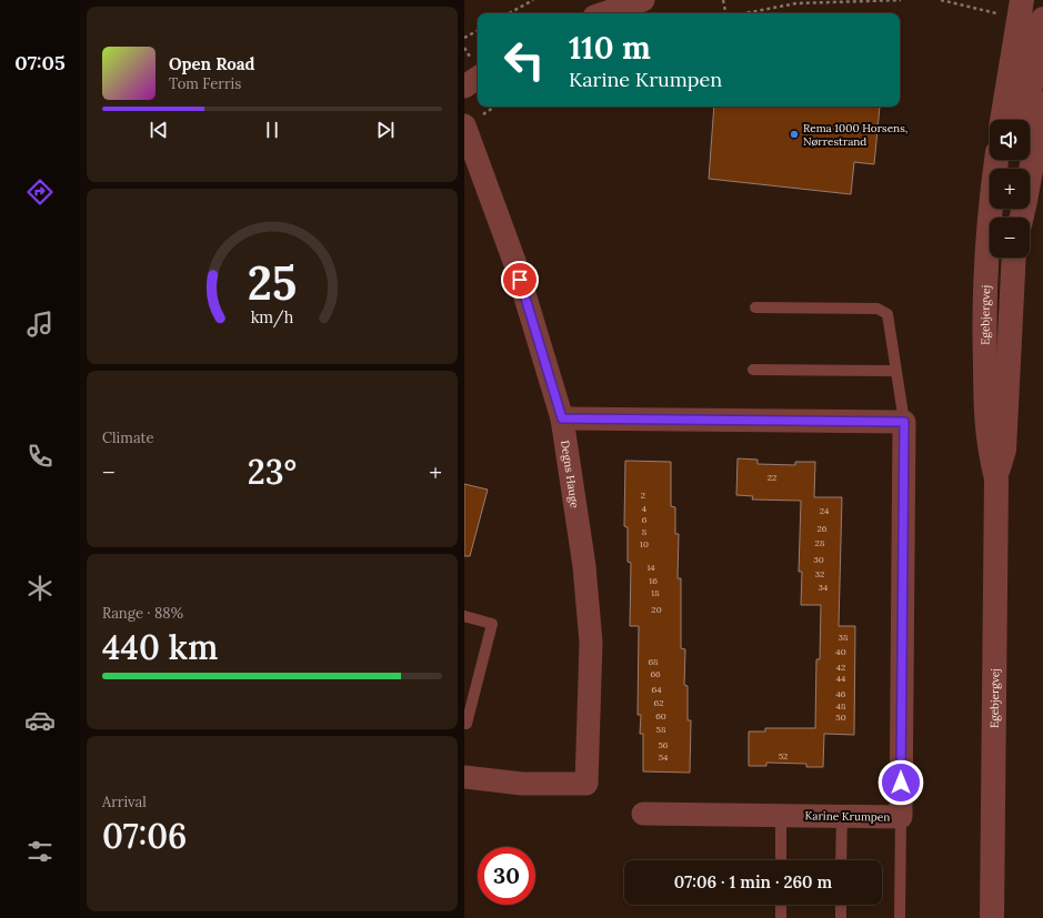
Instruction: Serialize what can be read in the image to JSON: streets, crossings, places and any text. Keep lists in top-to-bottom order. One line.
{"streets":{"street":["Egebjergvej","Degns Hauge","Karine Krumpen"]},"places":["Rema 1000 Horsens, Nørrestrand"],"house_numbers":["22","2","4","24","6","26","8","28","10","30","14","32","16","34","18","20","38","40","68","42","66","44","64","46","62","48","60","50","58","56","52","54"],"page":{"tabs":"07:05","turn":["110 m","Karine Krumpen"],"song":["Open Road","Tom Ferris"],"map_buttons":["+","−"],"tile":["Climate",["Range · 88%","440 km"],["Arrival","07:06"]],"heat":["−","23°","+"],"limit":"30","trip":"07:06 · 1 min · 260 m","gauge":["25","km/h"]}}
